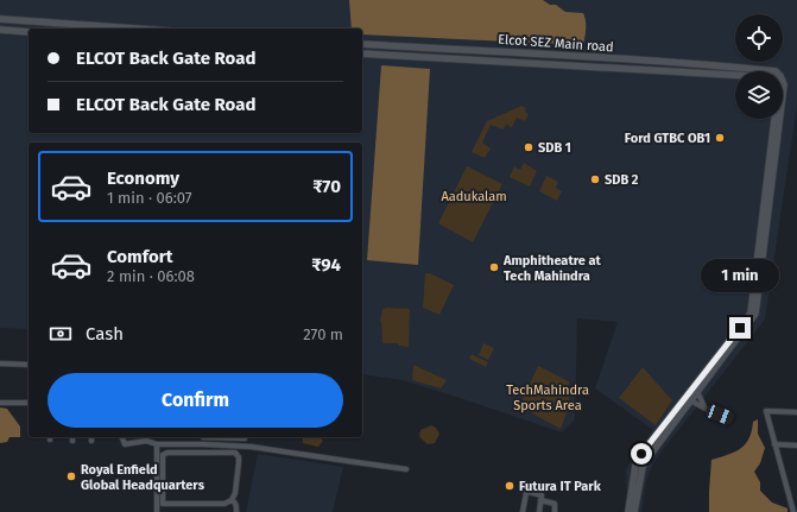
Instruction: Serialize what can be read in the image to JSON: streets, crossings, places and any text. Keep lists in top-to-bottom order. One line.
{"streets":{"street":["Elcot SEZ Main road"]},"parks":["Aadukalam","TechMahindra Sports Area"],"places":["Ford GTBC OB1","SDB 1","SDB 2","Amphitheatre at Tech Mahindra","Royal Enfield Global Headquarters","Futura IT Park"],"page":{"banner":["ELCOT Back Gate Road","ELCOT Back Gate Road"],"list":[{"name":"Economy","note":"1 min · 06:07","value":"₹70"},{"name":"Comfort","note":"2 min · 06:08","value":"₹94"}],"bubble":"1 min","pay":["Cash","270 m"],"buttons":"Confirm"}}
